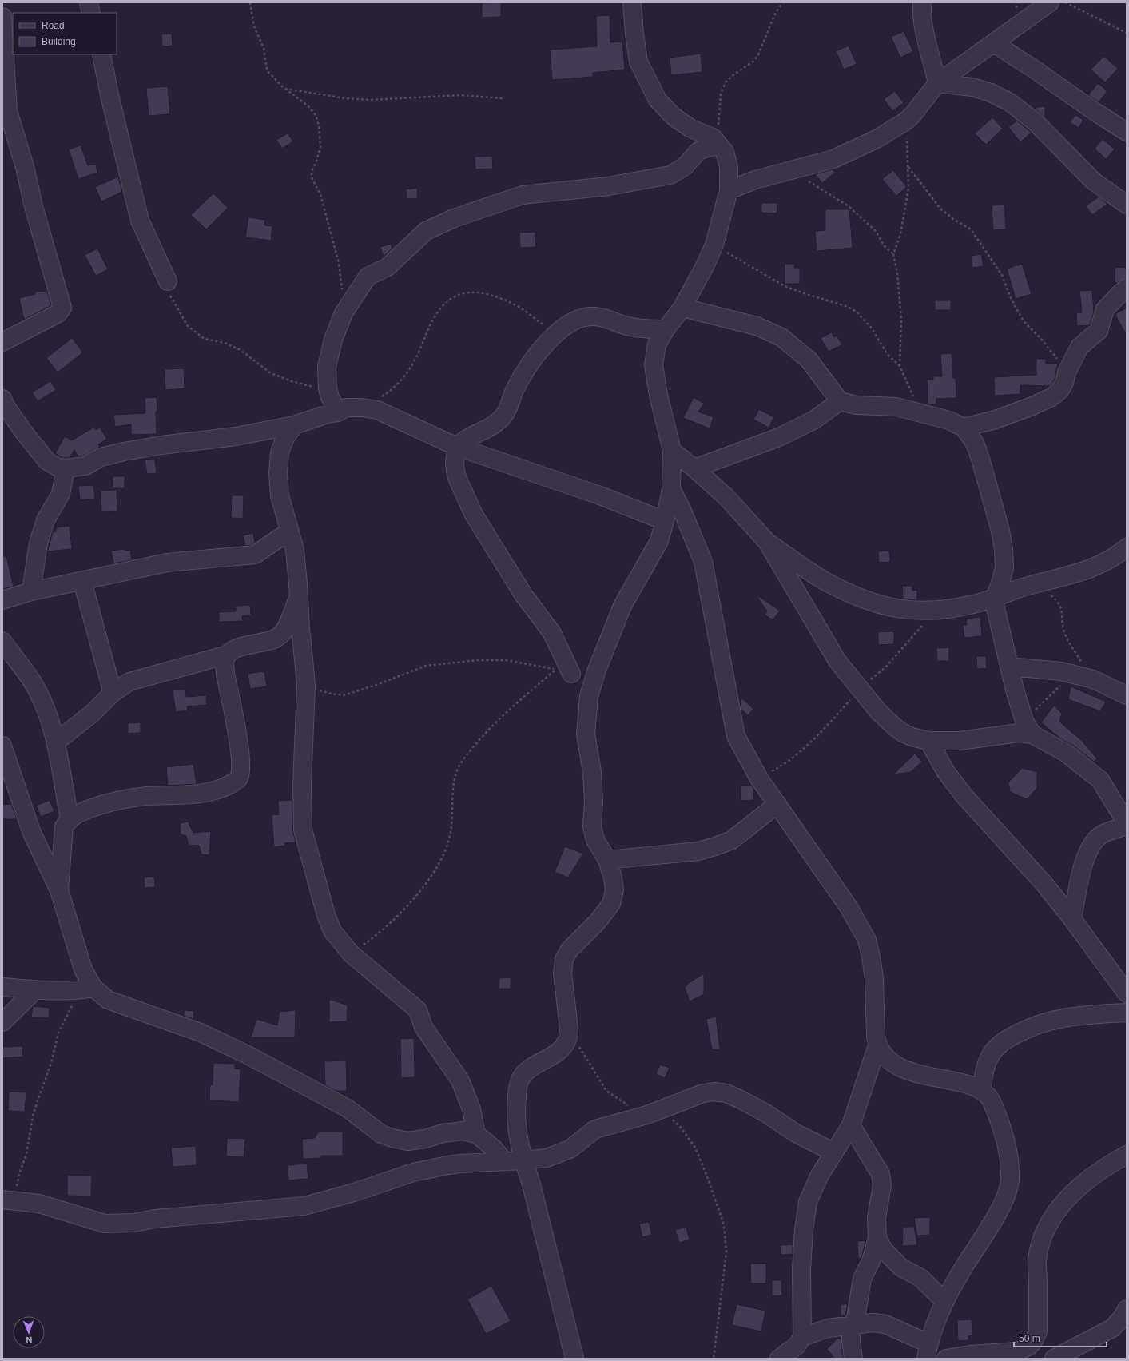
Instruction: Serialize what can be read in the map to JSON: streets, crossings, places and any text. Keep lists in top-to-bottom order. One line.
{"legend":["Road","Building"],"scale_bar":"50 m","north":"bottom"}
